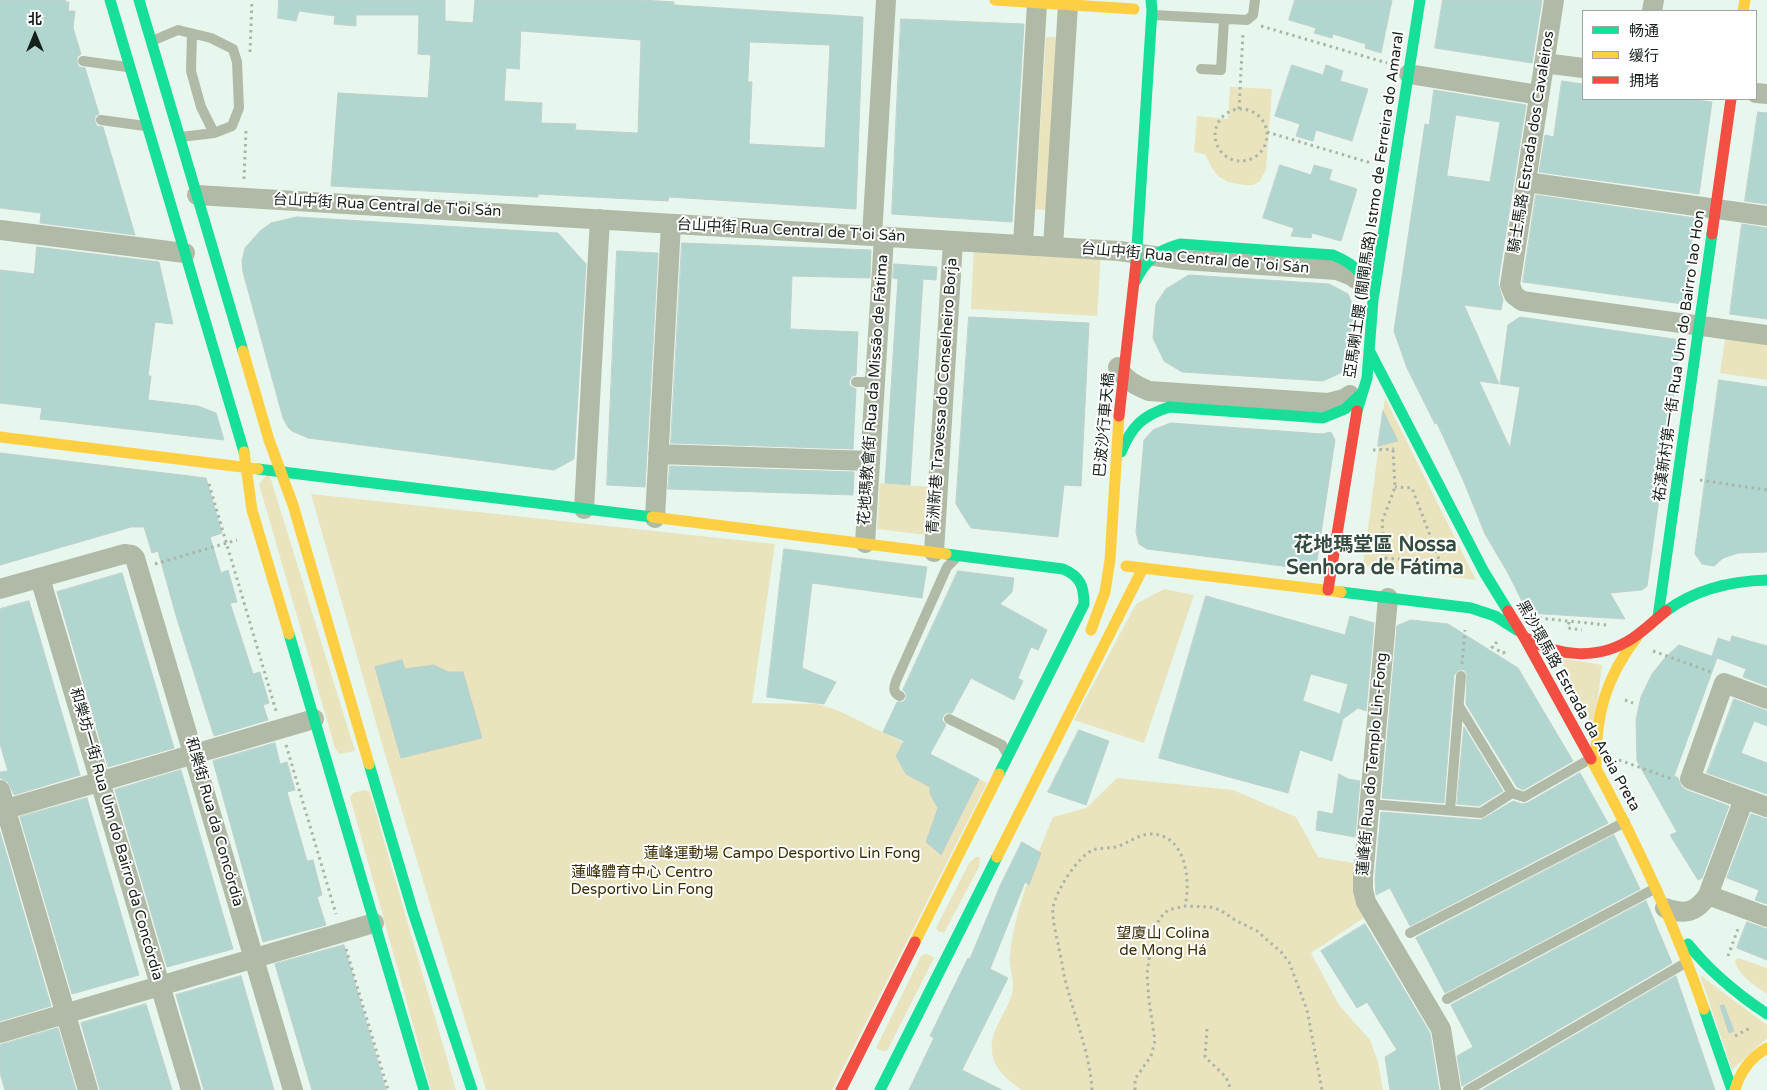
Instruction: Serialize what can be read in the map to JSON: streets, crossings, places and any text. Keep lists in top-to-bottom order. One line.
{"streets":{"main road":["亞馬喇土腰 (關閘馬路) Istmo de Ferreira do Amaral","祐漢新村第一街 Rua Um do Bairro Iao Hon","巴波沙行車天橋","黑沙環馬路 Estrada da Areia Preta"],"street":["騎士馬路 Estrada dos Cavaleiros","台山中街 Rua Central de T'oi Sán","花地瑪教會街 Rua da Missão de Fátima","青洲新巷 Travessa do Conselheiro Borja","蓮峰街 Rua do Templo Lin-Fong","和樂街 Rua da Concórdia","和樂坊一街 Rua Um do Bairro da Concórdia"]},"crossings":[["騎士馬路 Estrada dos Cavaleiros","祐漢新村第一街 Rua Um do Bairro Iao Hon"],["亞馬喇土腰 (關閘馬路) Istmo de Ferreira do Amaral","台山中街 Rua Central de T'oi Sán"],["亞馬喇土腰 (關閘馬路) Istmo de Ferreira do Amaral","黑沙環馬路 Estrada da Areia Preta"],["台山中街 Rua Central de T'oi Sán","花地瑪教會街 Rua da Missão de Fátima"],["台山中街 Rua Central de T'oi Sán","青洲新巷 Travessa do Conselheiro Borja"]],"districts":["花地瑪堂區 Nossa Senhora de Fátima"],"parks":["蓮峰運動場 Campo Desportivo Lin Fong","蓮峰體育中心 Centro Desportivo Lin Fong","望廈山 Colina de Mong Há"],"legend":["畅通","缓行","拥堵"],"north":"top"}
